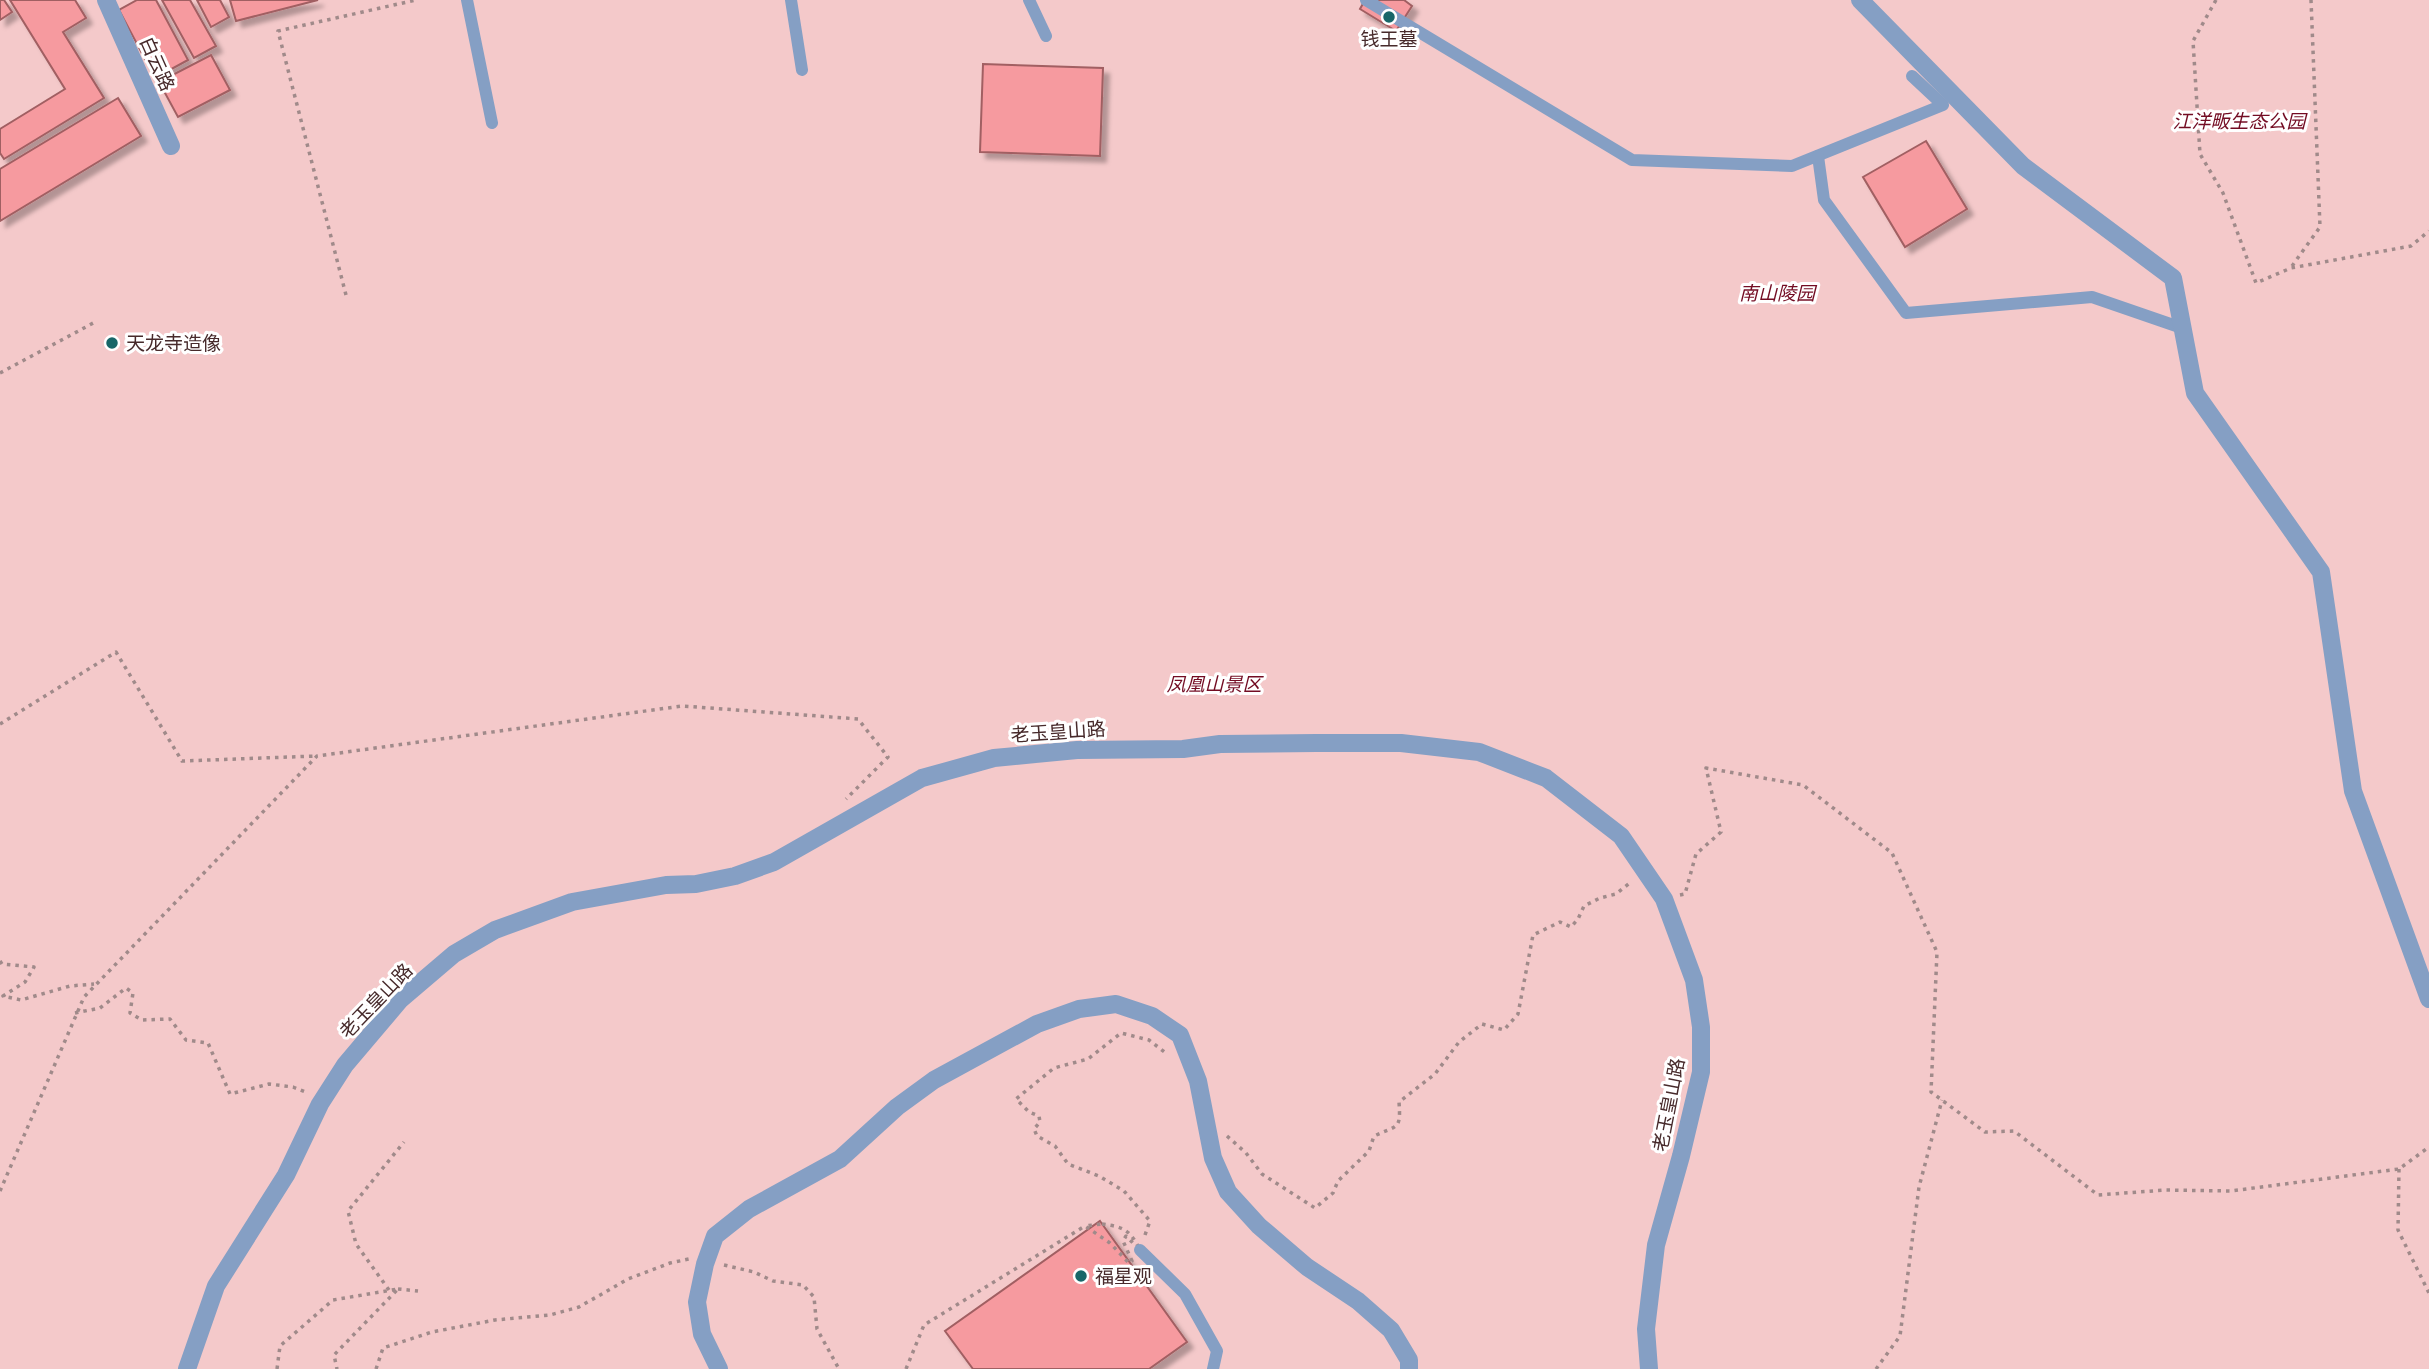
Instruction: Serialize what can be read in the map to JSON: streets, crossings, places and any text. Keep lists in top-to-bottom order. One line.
{"streets":{"street":["白云路","老玉皇山路"]},"parks":["江洋畈生态公园","南山陵园","凤凰山景区"],"places":["钱王墓","天龙寺造像","福星观"]}
